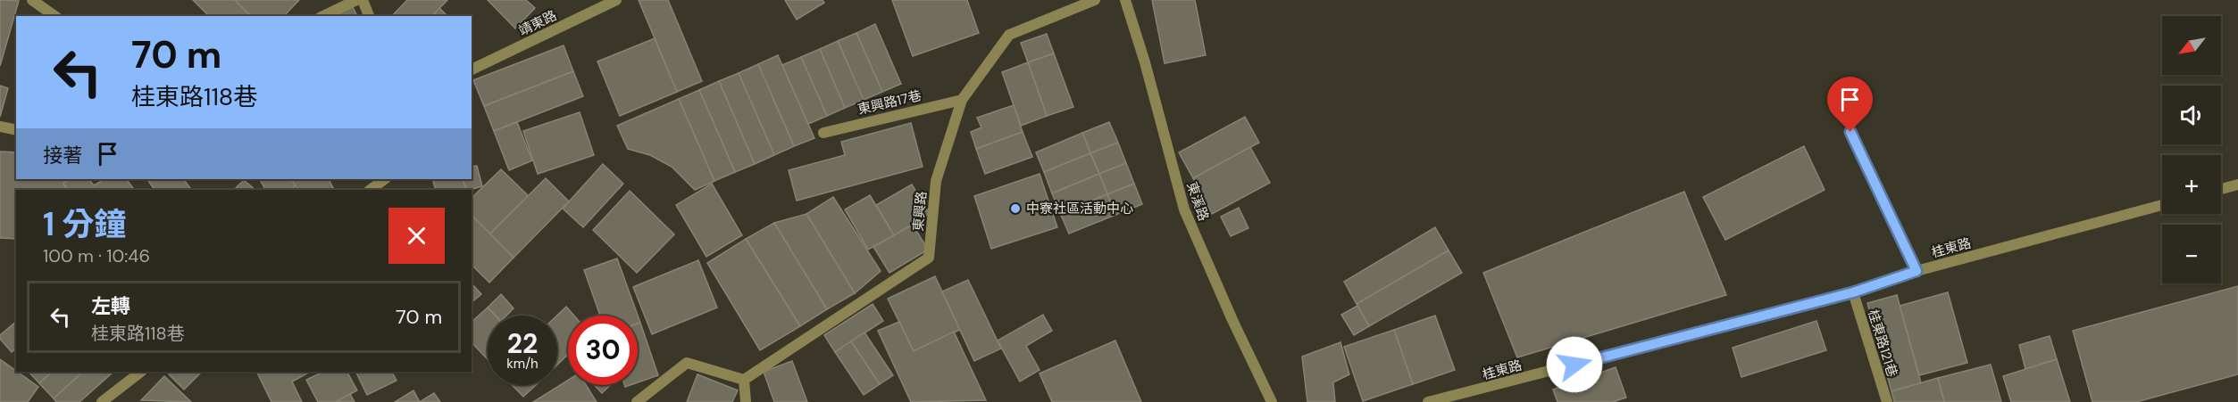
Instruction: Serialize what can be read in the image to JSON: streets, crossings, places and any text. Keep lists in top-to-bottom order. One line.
{"streets":{"street":["靖東路","東興路17巷","東溪路","東興路","桂東路","桂東路121巷"]},"crossings":[["東興路17巷","東興路"],["桂東路","桂東路121巷"]],"places":["中寮社區活動中心"],"north":"bottom left","page":{"map_buttons":["+","−"],"turn":["70 m","桂東路118巷"],"then":"接著","heading":["1 分鐘","100 m · 10:46"],"list":[{"name":"左轉","note":"桂東路118巷","value":"70 m"}],"speed":"22 km/h","limit":"30"}}
